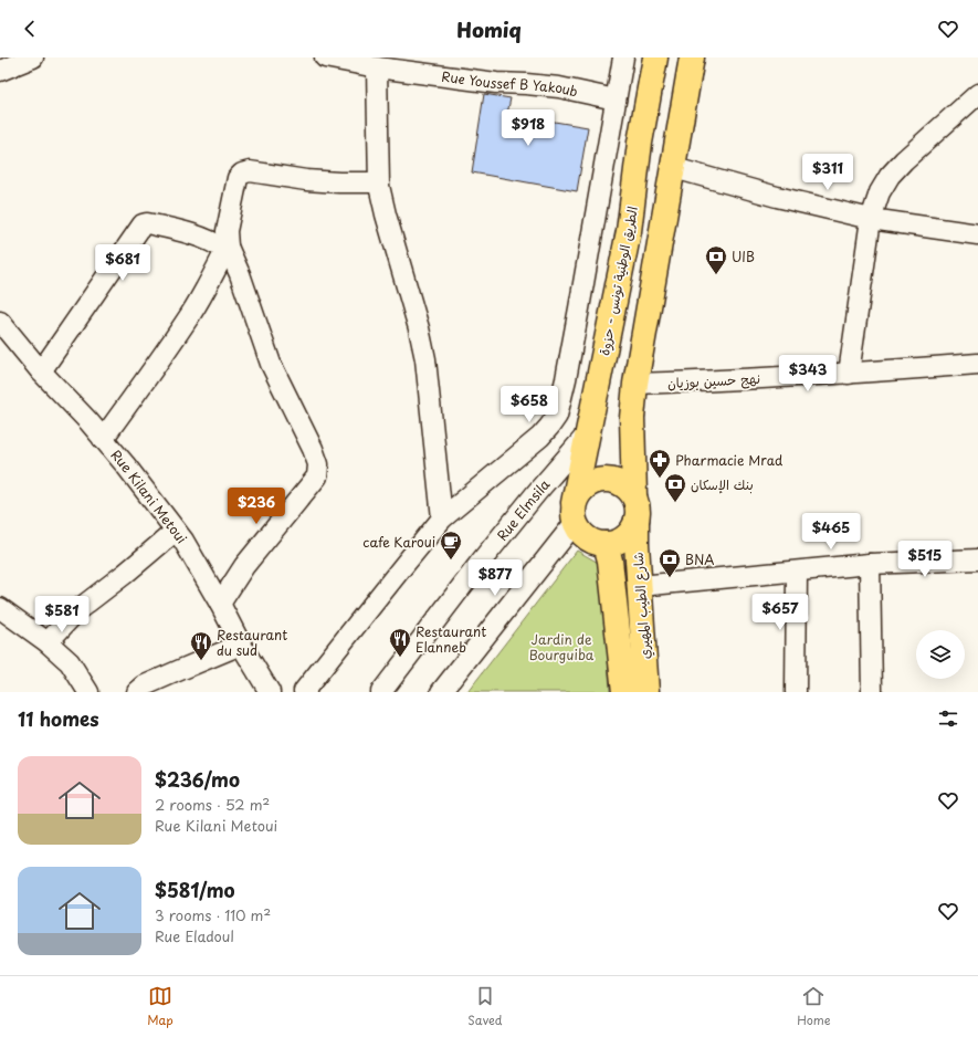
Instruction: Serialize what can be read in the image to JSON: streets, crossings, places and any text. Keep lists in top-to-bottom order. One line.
{"streets":{"main road":["الطريق الوطنية تونس - حزوة","شارع الطيب المهيري"],"street":["Rue Youssef B Yakoub","نهج حسين بوزيان","Rue Kilani Metoui","Rue Elmsila"]},"crossings":[["الطريق الوطنية تونس - حزوة","Rue Elmsila"],["الطريق الوطنية تونس - حزوة","شارع الطيب المهيري"]],"parks":["Jardin de Bourguiba"],"places":{"bank":["UIB","بنك الإسكان","BNA"],"pharmacy":["Pharmacie Mrad"],"cafe":["cafe Karoui"],"restaurant":["Restaurant Elanneb","Restaurant du sud"]},"page":{"header":"Homiq","price":["$918","$311","$681","$343","$658","$236","$465","$515","$877","$657","$581"],"heading":"11 homes","list":[{"name":"$236/mo","note":"2 rooms · 52 m² · Rue Kilani Metoui"},{"name":"$581/mo","note":"3 rooms · 110 m² · Rue Eladoul"}],"tabs":["Map","Saved","Home"]}}
